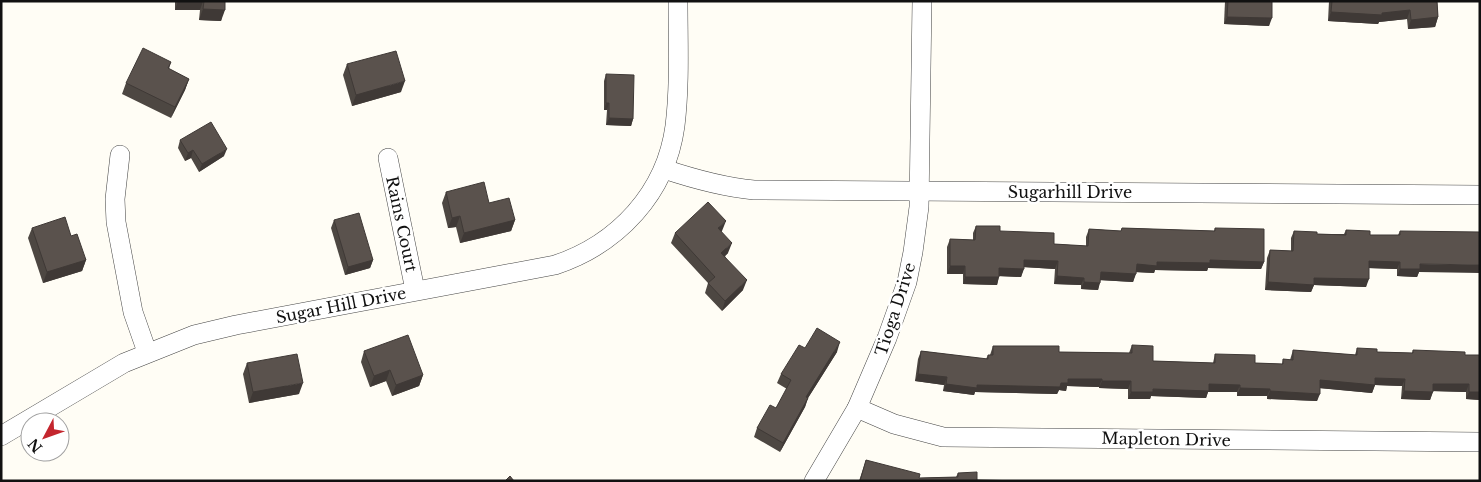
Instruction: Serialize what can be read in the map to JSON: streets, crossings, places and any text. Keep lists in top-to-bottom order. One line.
{"streets":{"street":["Sugarhill Drive","Rains Court","Sugar Hill Drive","Tioga Drive","Mapleton Drive"]},"crossings":[["Sugarhill Drive","Sugar Hill Drive"],["Sugarhill Drive","Tioga Drive"],["Rains Court","Sugar Hill Drive"],["Tioga Drive","Mapleton Drive"]],"north":"bottom left"}
